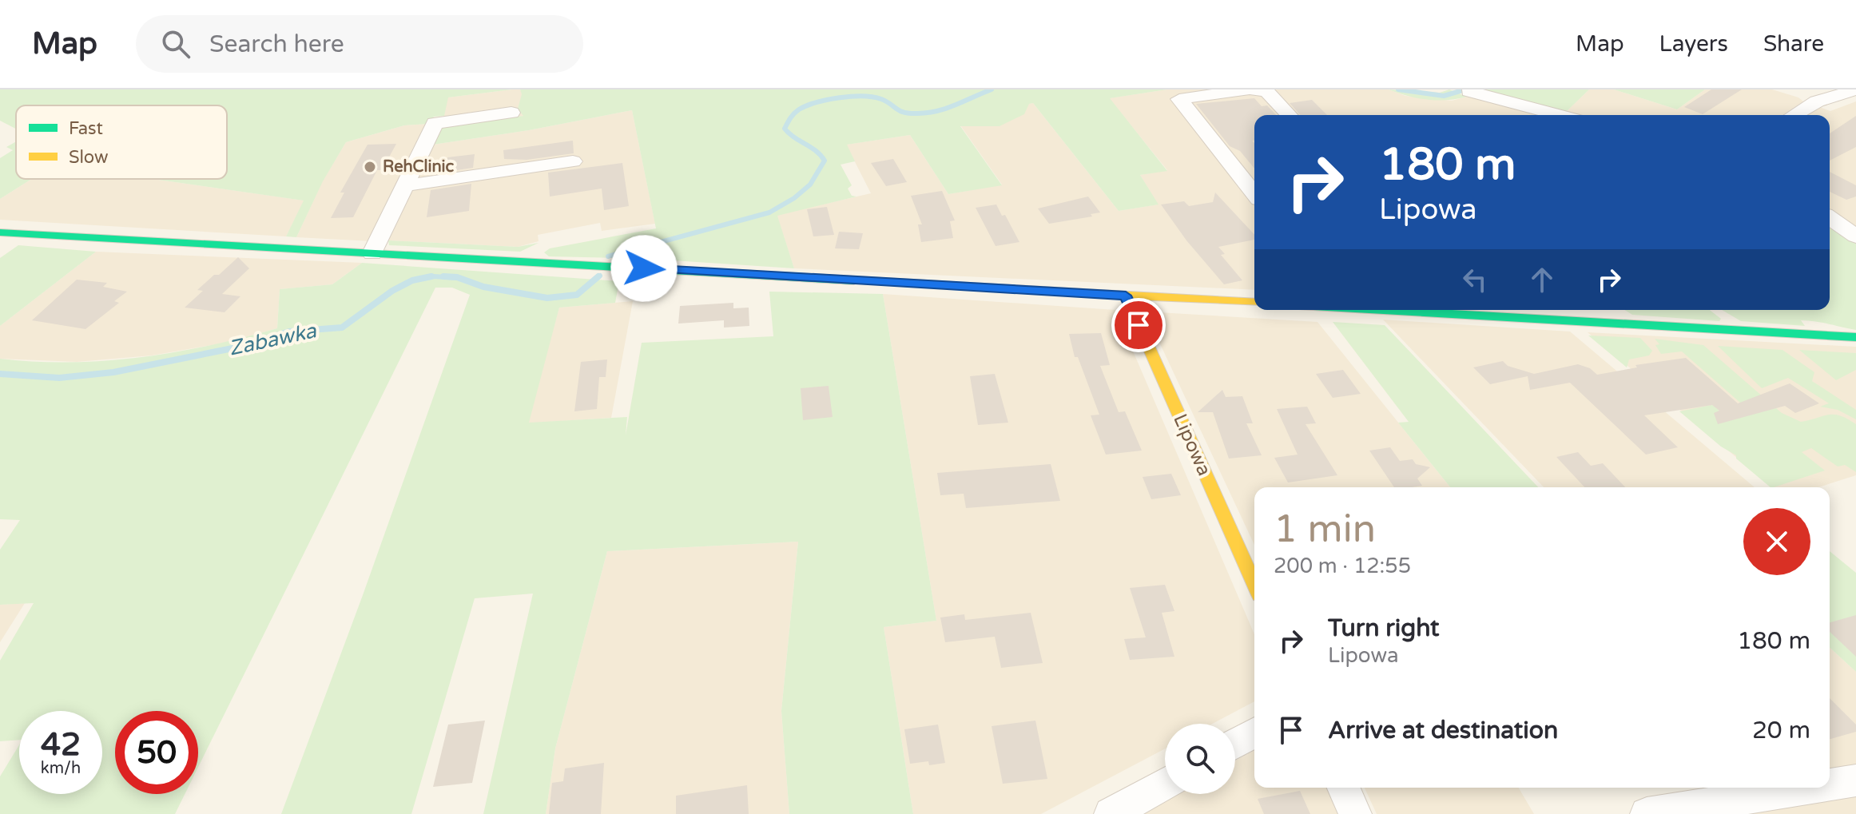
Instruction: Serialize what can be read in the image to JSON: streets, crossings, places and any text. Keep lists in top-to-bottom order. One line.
{"streets":{"main road":["Lipowa"]},"water":["Zabawka"],"places":["RehClinic"],"legend":["Fast","Slow"],"page":{"header":"Map","search":"Search here","nav":["Map","Layers","Share"],"turn":["180 m","Lipowa"],"heading":["1 min","200 m · 12:55"],"list":[{"name":"Turn right","note":"Lipowa","value":"180 m"},{"name":"Arrive at destination","value":"20 m"}],"speed":"42 km/h","limit":"50"}}
